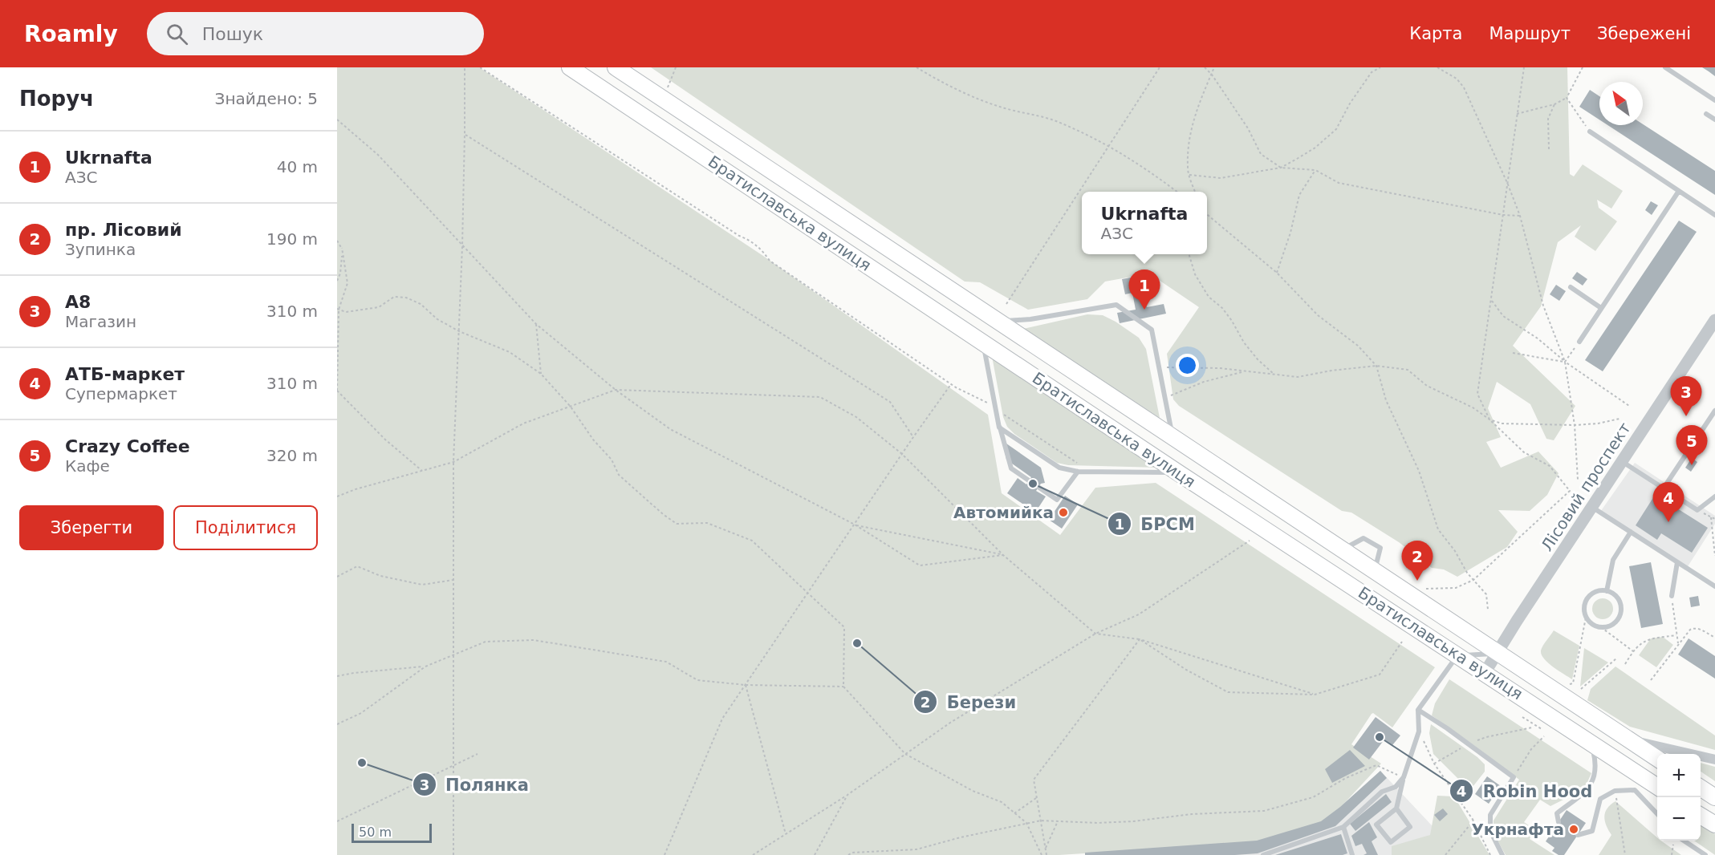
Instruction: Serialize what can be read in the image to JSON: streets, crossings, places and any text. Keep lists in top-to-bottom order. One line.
{"streets":{"main road":["Братиславська вулиця"],"street":["Лісовий проспект"]},"crossings":[["Братиславська вулиця","Лісовий проспект"]],"places":["БРСМ","Автомийка","Берези","Robin Hood","Полянка","Укрнафта"],"scale_bar":"50 m","north":"top left","page":{"header":"Roamly","search":"Пошук","nav":["Карта","Маршрут","Збережені"],"heading":["Поруч","Знайдено: 5"],"list":[{"mark":"1","name":"Ukrnafta","note":"АЗС","value":"40 m"},{"mark":"2","name":"пр. Лісовий","note":"Зупинка","value":"190 m"},{"mark":"3","name":"А8","note":"Магазин","value":"310 m"},{"mark":"4","name":"АТБ-маркет","note":"Супермаркет","value":"310 m"},{"mark":"5","name":"Crazy Coffee","note":"Кафе","value":"320 m"}],"popup":["Ukrnafta","АЗС"],"pins":["1","3","5","4","2"],"buttons":["Зберегти","Поділитися"],"map_buttons":["+","−"],"scale":"50 m"}}
